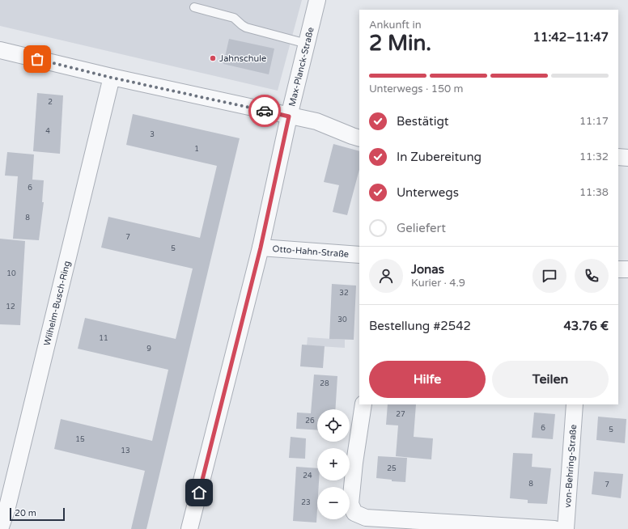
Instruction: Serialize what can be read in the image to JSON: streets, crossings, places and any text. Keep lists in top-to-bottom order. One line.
{"streets":{"street":["Max-Planck-Straße","Otto-Hahn-Straße","Wilhelm-Busch-Ring","von-Behring-Straße"]},"crossings":[["Max-Planck-Straße","Otto-Hahn-Straße"]],"places":["Jahnschule"],"house_numbers":["2","4","3","1","6","8","7","5","10","32","12","30","11","9","28","27","26","6","5","15","13","25","24","8","7","23"],"scale_bar":"20 m","page":{"heading":["2 Min.","Ankunft in","11:42–11:47"],"panel":["Jonas","Kurier · 4.9","Bestellung #2542","43.76 €"],"bar":"Unterwegs · 150 m","list":[["Bestätigt","11:17"],["In Zubereitung","11:32"],["Unterwegs","11:38"],"Geliefert"],"buttons":["Hilfe","Teilen"],"map_buttons":["+","−"],"scale":"20 m"}}
